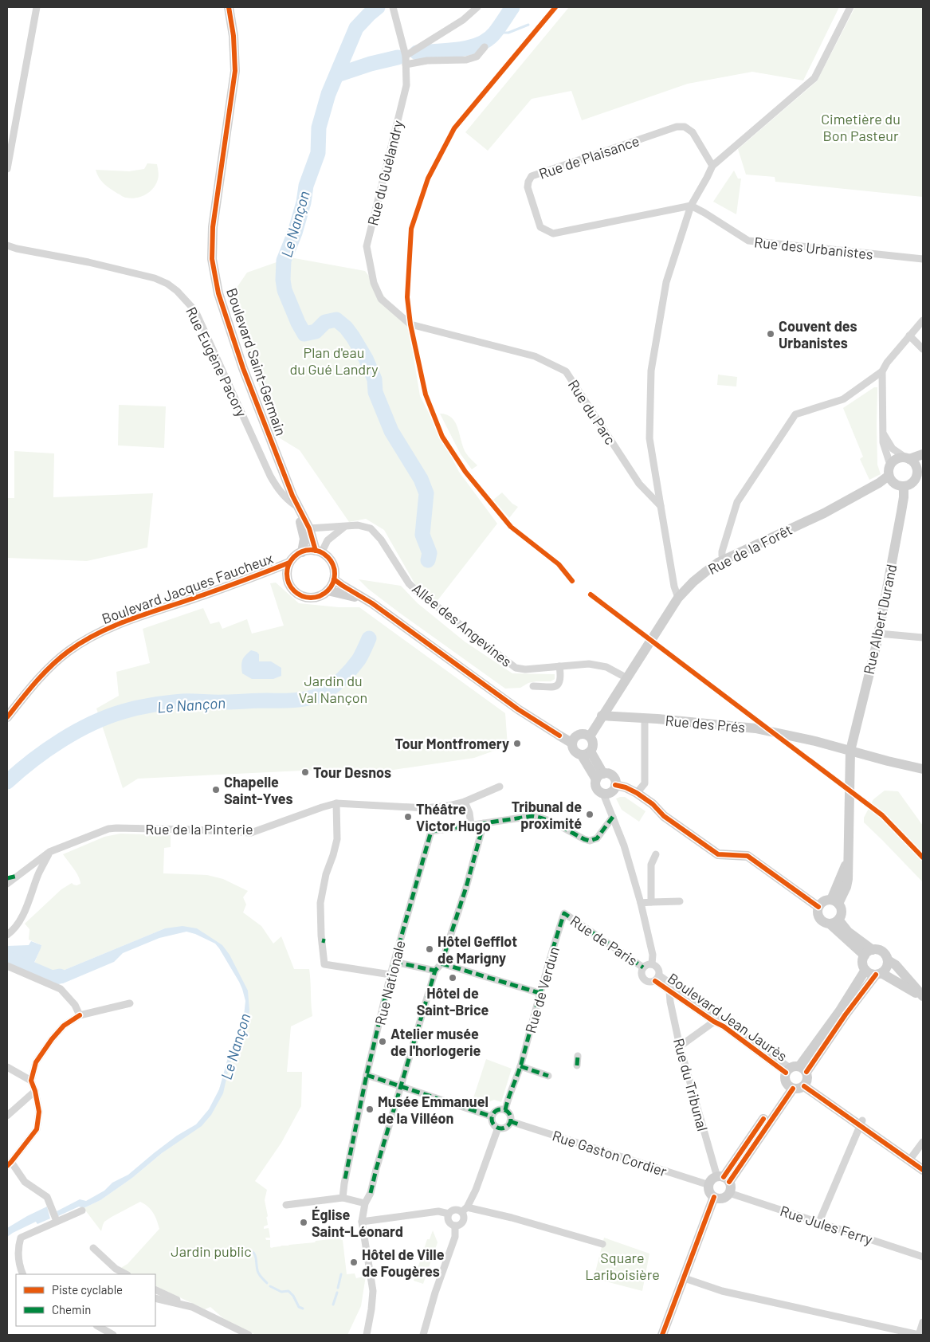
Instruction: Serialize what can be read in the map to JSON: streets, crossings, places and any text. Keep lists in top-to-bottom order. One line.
{"streets":{"main road":["Rue Eugène Pacory","Boulevard Saint-Germain","Rue de la Forêt","Boulevard Jacques Faucheux","Rue Albert Durand","Rue des Prés","Boulevard Jean Jaurès"],"street":["Rue de Plaisance","Rue du Guélandry","Rue des Urbanistes","Rue du Parc","Allée des Angevines","Rue de la Pinterie","Rue de Paris","Rue Nationale","Rue de Verdun","Rue du Tribunal","Rue Gaston Cordier","Rue Jules Ferry"]},"crossings":[["Rue de Plaisance","Rue des Urbanistes"],["Rue du Guélandry","Rue du Parc"],["Rue Eugène Pacory","Boulevard Saint-Germain"],["Rue Eugène Pacory","Boulevard Jacques Faucheux"],["Boulevard Saint-Germain","Boulevard Jacques Faucheux"],["Boulevard Saint-Germain","Allée des Angevines"],["Rue de la Forêt","Rue Albert Durand"],["Rue de la Forêt","Allée des Angevines"],["Rue de la Forêt","Rue des Prés"],["Rue Albert Durand","Rue des Prés"],["Rue de Paris","Rue de Verdun"],["Rue de Paris","Boulevard Jean Jaurès"],["Rue de Verdun","Rue Gaston Cordier"],["Boulevard Jean Jaurès","Rue du Tribunal"],["Rue du Tribunal","Rue Gaston Cordier"],["Rue du Tribunal","Rue Jules Ferry"],["Rue Gaston Cordier","Rue Jules Ferry"]],"water":["Le Nançon"],"parks":["Cimetière du Bon Pasteur","Plan d'eau du Gué Landry","Jardin du Val Nançon","Jardin public","Square Lariboisière"],"places":["Couvent des Urbanistes","Tour Montfromery","Tour Desnos","Chapelle Saint-Yves","Tribunal de proximité","Théâtre Victor Hugo","Hôtel Gefflot de Marigny","Hôtel de Saint-Brice","Atelier musée de l'horlogerie","Musée Emmanuel de la Villéon","Église Saint-Léonard","Hôtel de Ville de Fougères"],"legend":["Piste cyclable","Chemin"]}
